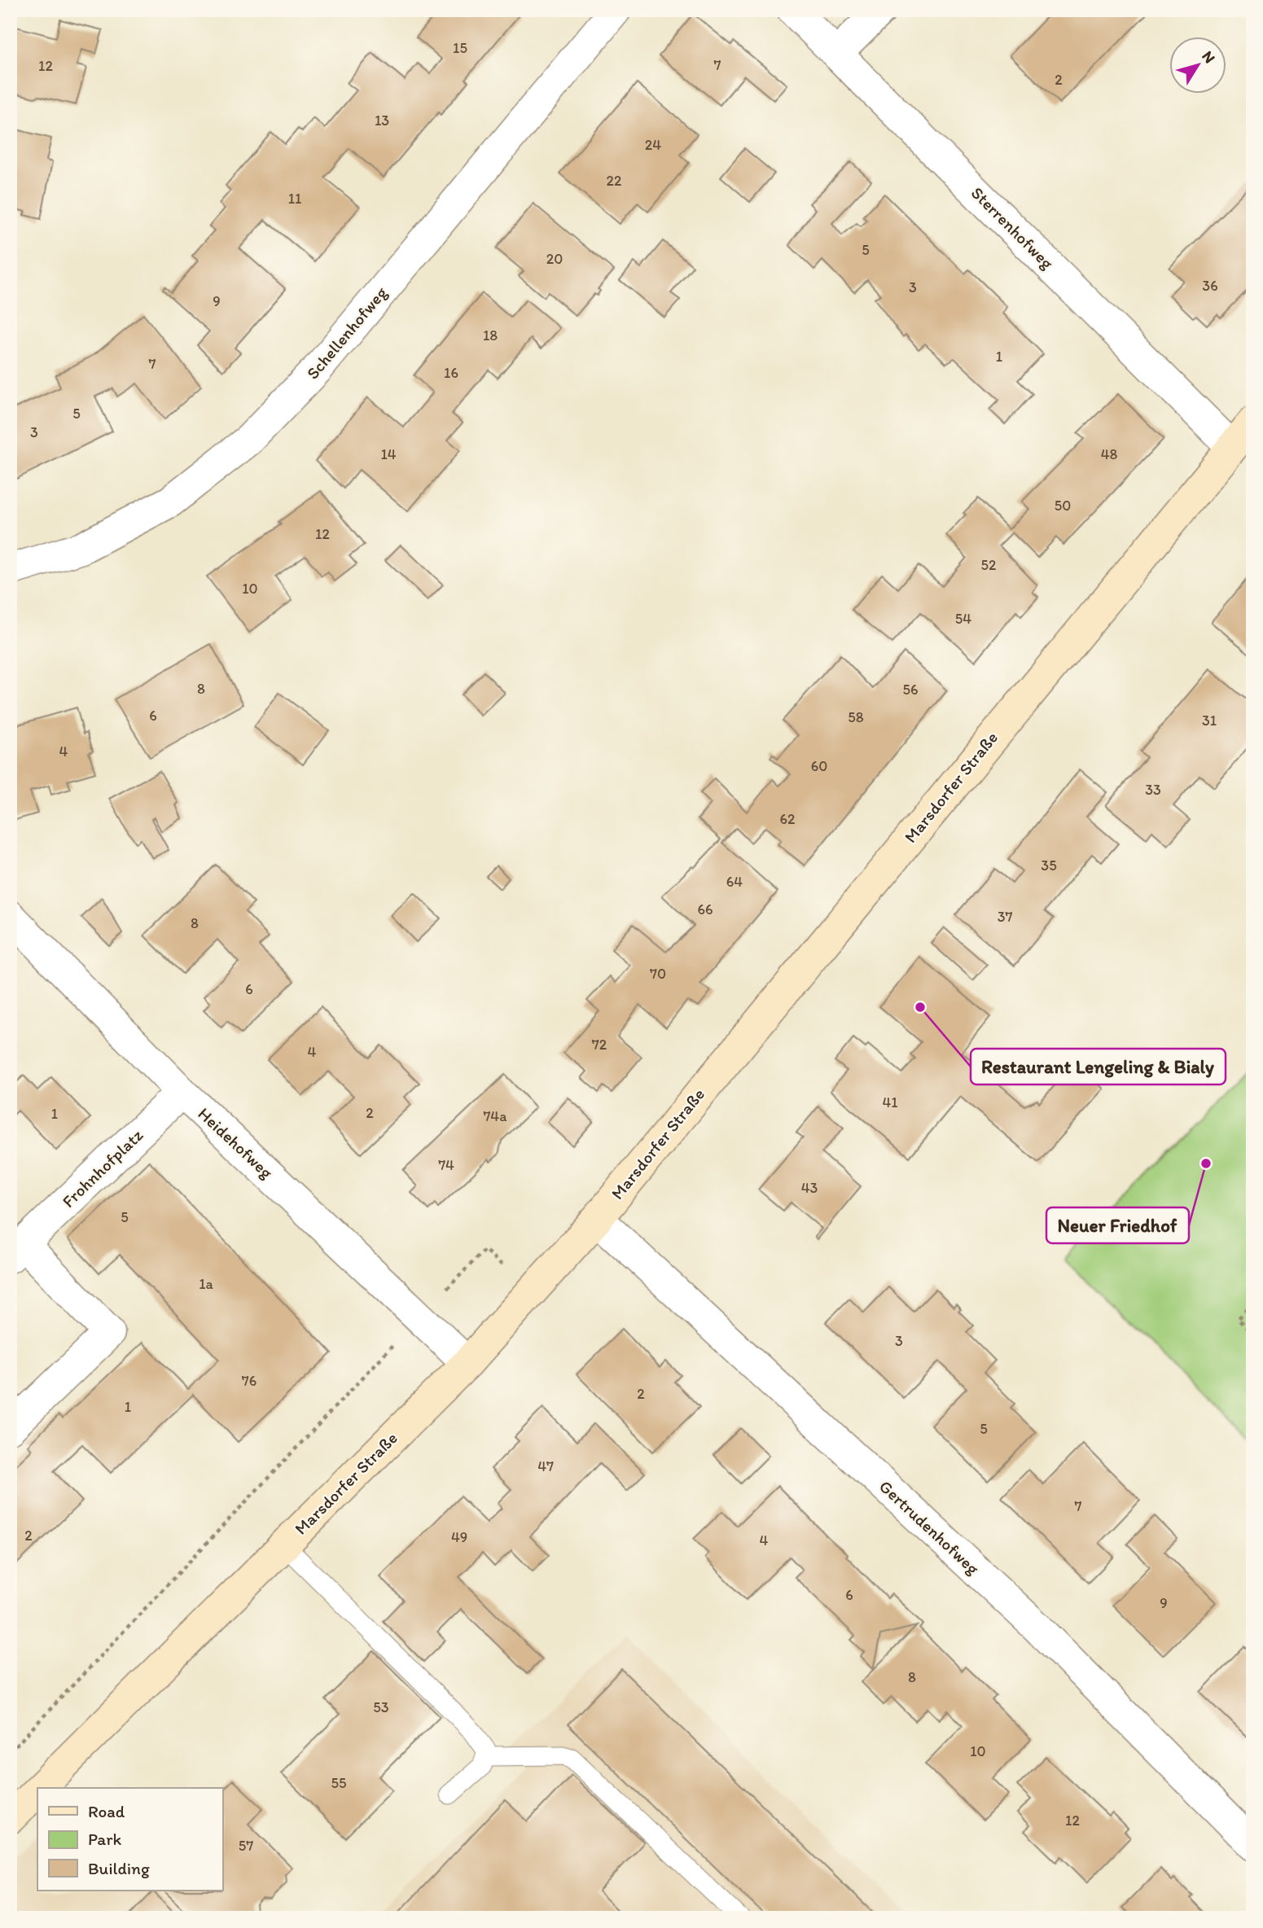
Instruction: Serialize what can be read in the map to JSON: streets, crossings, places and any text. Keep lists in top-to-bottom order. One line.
{"streets":{"street":["Sterrenhofweg","Schellenhofweg","Marsdorfer Straße","Heidehofweg","Frohnhofplatz","Gertrudenhofweg"]},"crossings":[["Sterrenhofweg","Marsdorfer Straße"],["Marsdorfer Straße","Heidehofweg"],["Marsdorfer Straße","Gertrudenhofweg"],["Heidehofweg","Frohnhofplatz"]],"places":["Restaurant Lengeling & Bialy","Neuer Friedhof"],"house_numbers":["15","7","12","2","13","24","22","11","5","20","36","3","9","18","1","7","16","5","3","14","48","50","12","52","10","54","8","56","6","58","31","4","60","33","62","35","64","66","37","8","70","6","72","4","41","2","1","74a","74","43","5","1a","3","76","2","1","5","47","7","2","49","4","6","9","8","53","10","55","12","57"],"legend":["Road","Park","Building"],"north":"top right"}
